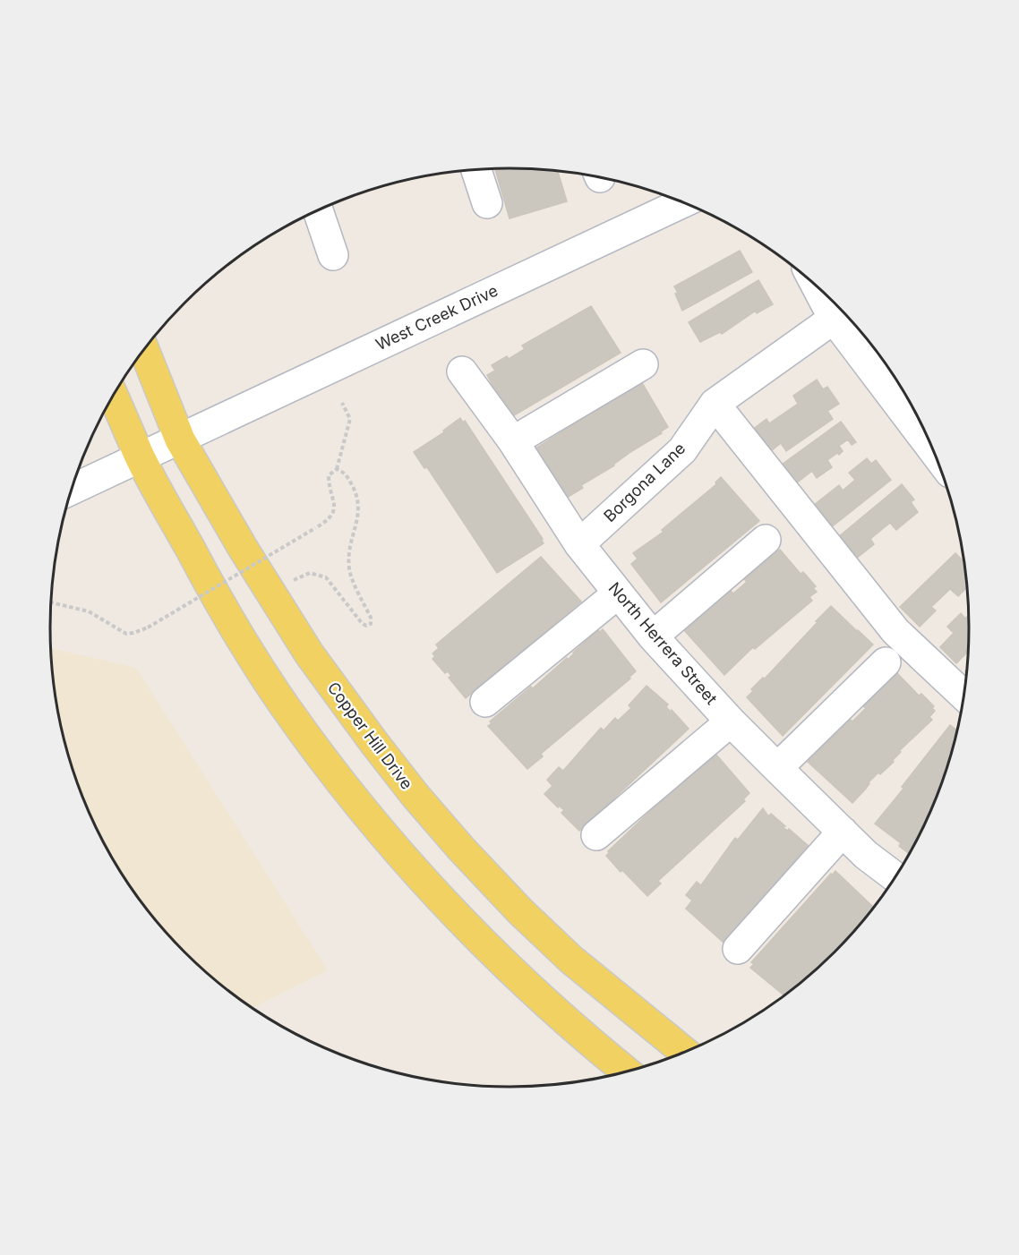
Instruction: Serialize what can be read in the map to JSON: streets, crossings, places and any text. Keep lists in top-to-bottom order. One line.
{"streets":{"main road":["Copper Hill Drive"],"street":["West Creek Drive","Borgona Lane","North Herrera Street"]},"crossings":[["West Creek Drive","Copper Hill Drive"],["Borgona Lane","North Herrera Street"]]}
